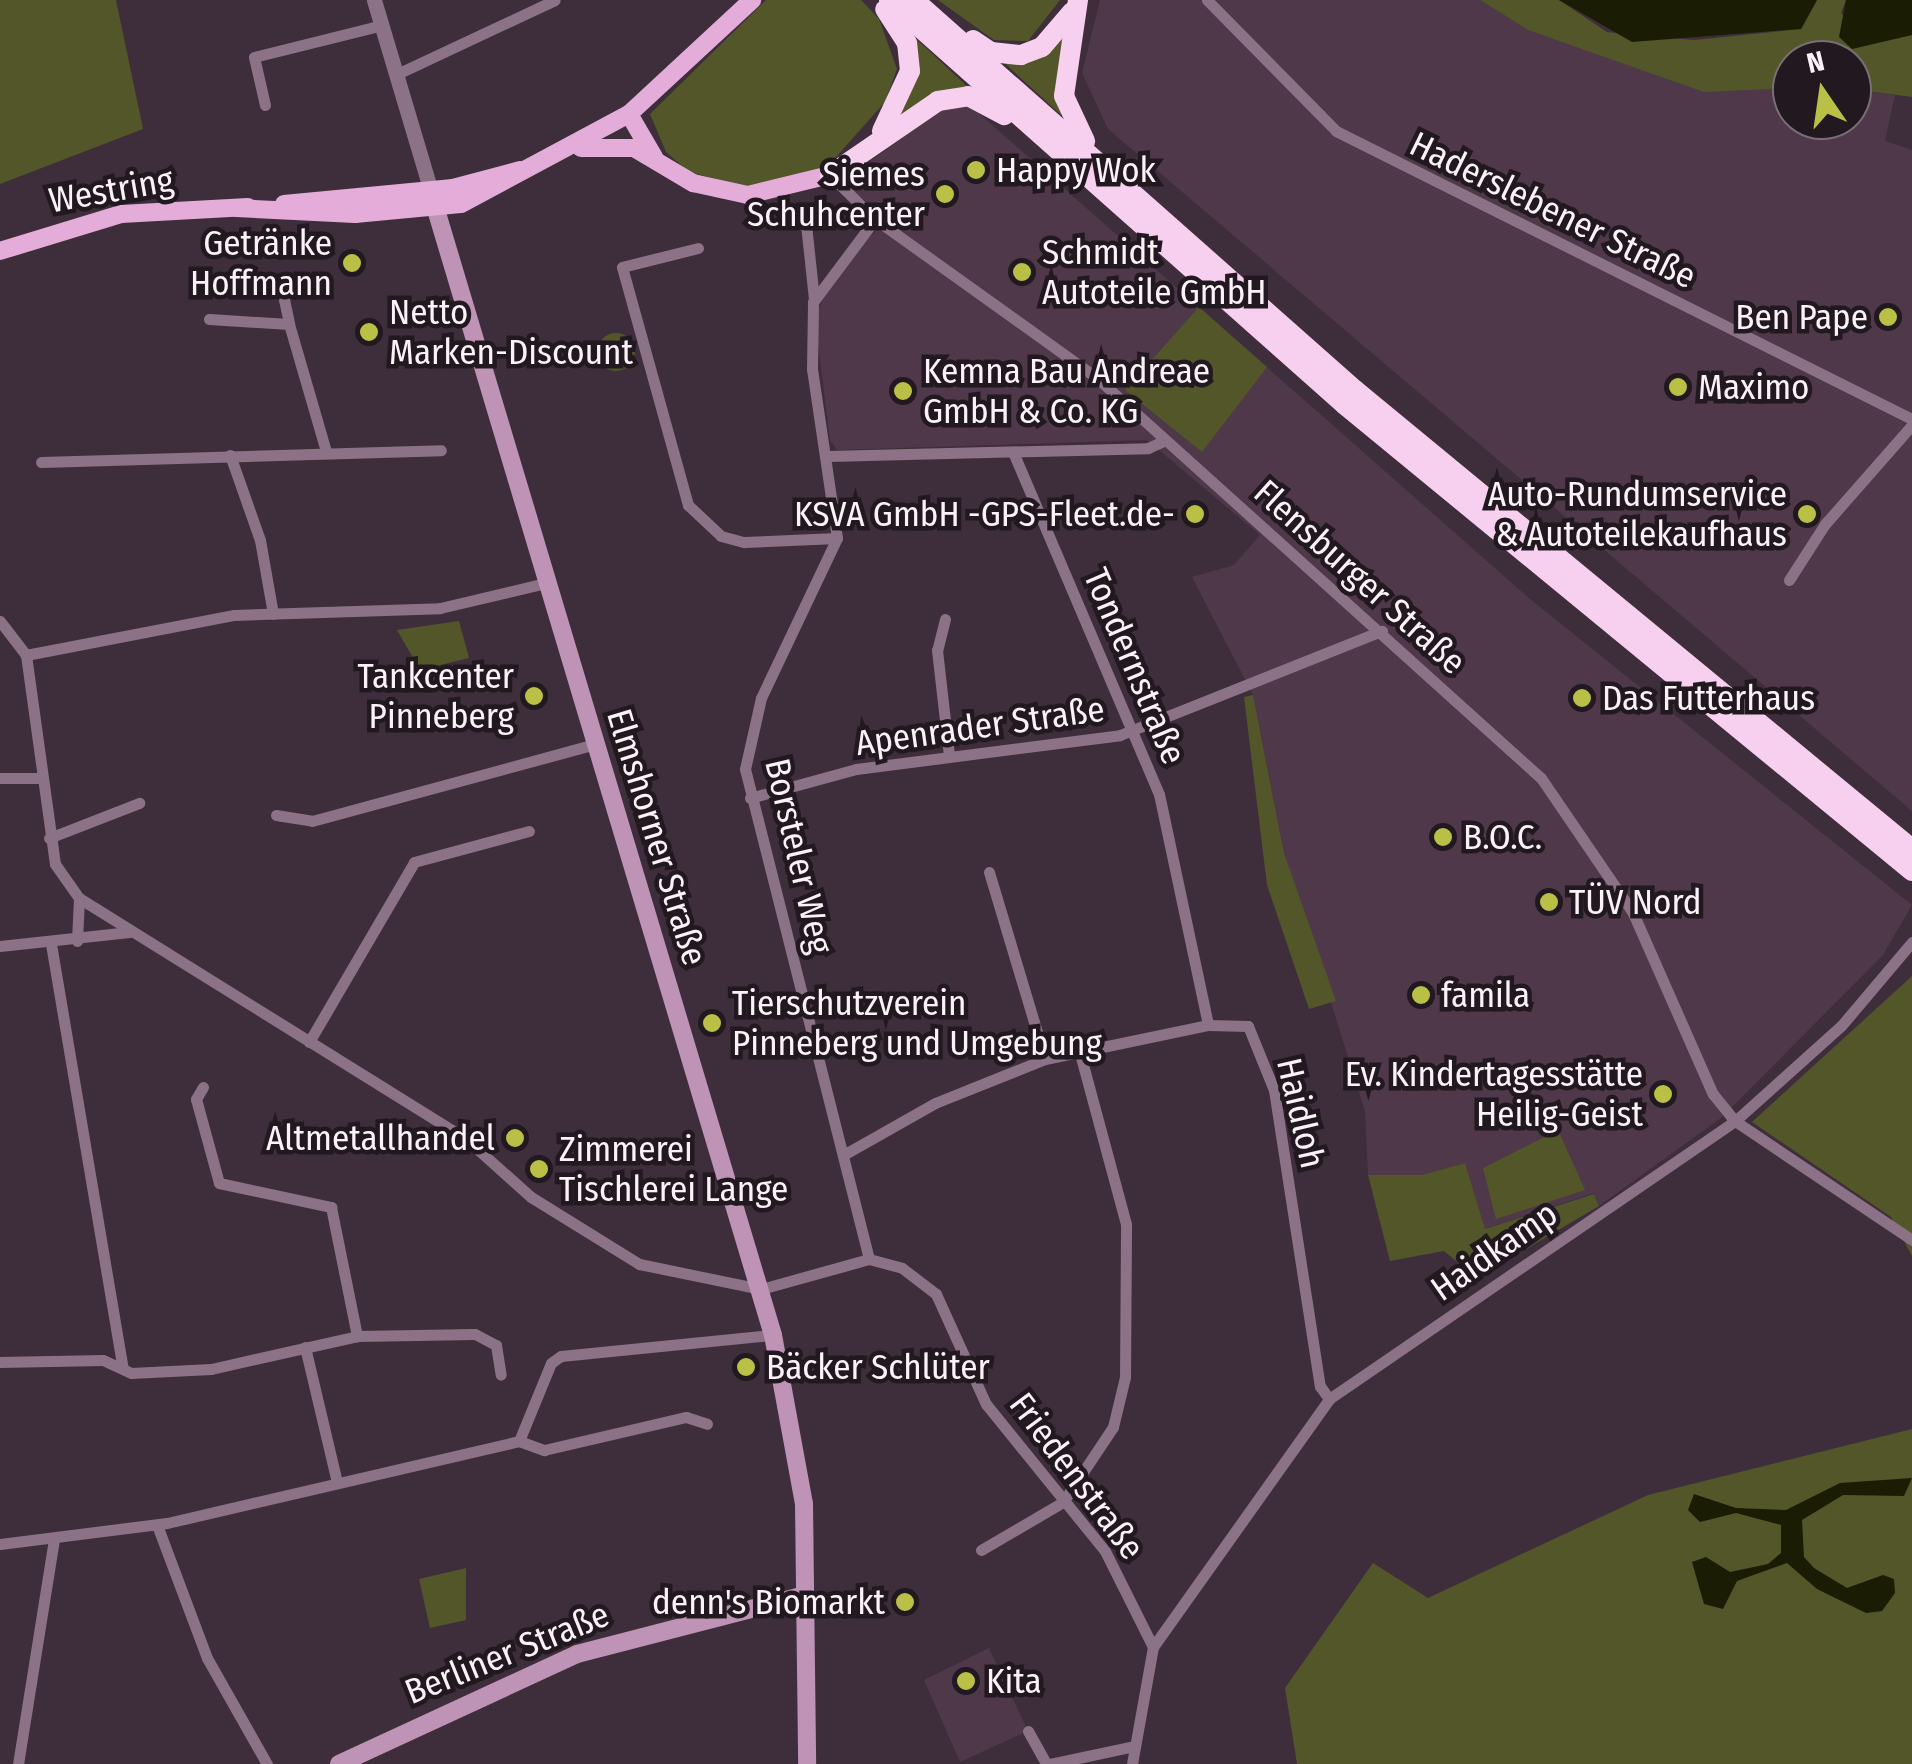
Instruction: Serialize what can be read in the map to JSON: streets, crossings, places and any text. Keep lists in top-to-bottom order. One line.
{"streets":{"main road":["Westring","Elmshorner Straße","Berliner Straße"],"street":["Haderslebener Straße","Flensburger Straße","Tondernstraße","Apenrader Straße","Borsteler Weg","Haidloh","Haidkamp","Friedenstraße"]},"crossings":[["Westring","Elmshorner Straße"],["Flensburger Straße","Apenrader Straße"],["Flensburger Straße","Haidkamp"],["Tondernstraße","Apenrader Straße"],["Tondernstraße","Haidloh"],["Apenrader Straße","Borsteler Weg"],["Elmshorner Straße","Berliner Straße"],["Borsteler Weg","Haidloh"],["Borsteler Weg","Friedenstraße"],["Haidloh","Haidkamp"],["Haidkamp","Friedenstraße"]],"places":["Happy Wok","Siemes Schuhcenter","Getränke Hoffmann","Schmidt Autoteile GmbH","Ben Pape","Netto Marken-Discount","Maximo","Kemna Bau Andreae GmbH & Co. KG","KSVA GmbH -GPS-Fleet.de-","Auto-Rundumservice & Autoteilekaufhaus","Tankcenter Pinneberg","Das Futterhaus","B.O.C.","TÜV Nord","famila","Tierschutzverein Pinneberg und Umgebung","Ev. Kindertagesstätte Heilig-Geist","Altmetallhandel","Zimmerei Tischlerei Lange","Bäcker Schlüter","denn's Biomarkt","Kita"],"north":"top"}
